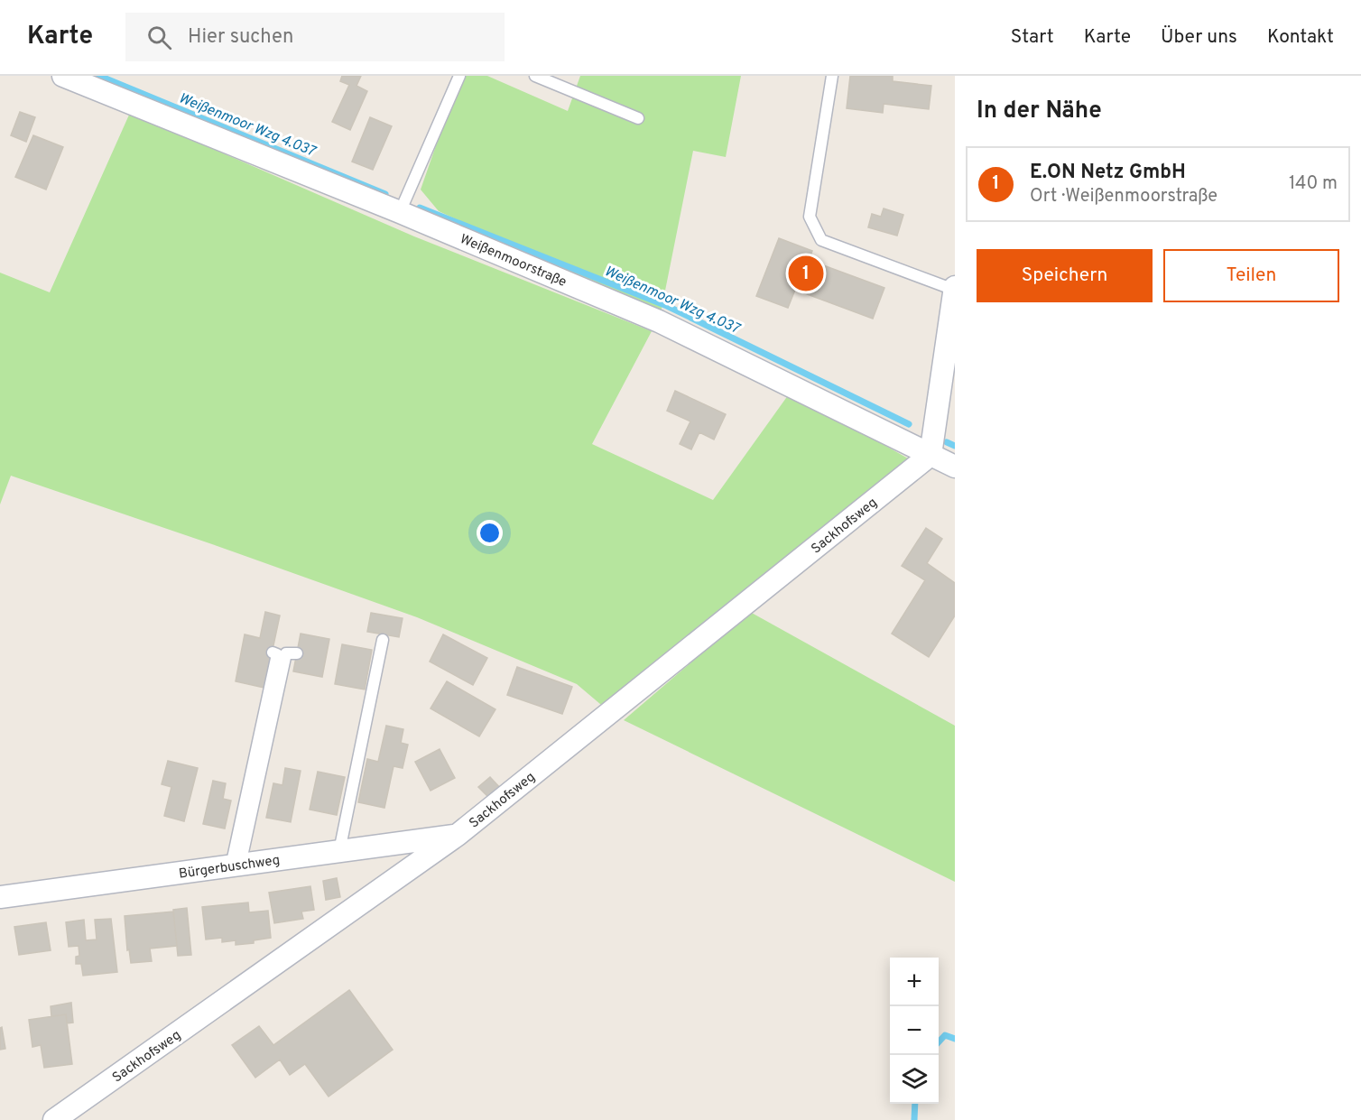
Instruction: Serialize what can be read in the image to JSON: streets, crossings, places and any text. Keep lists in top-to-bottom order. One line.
{"streets":{"street":["Weißenmoorstraße","Sackhofsweg","Bürgerbuschweg"]},"crossings":[["Weißenmoorstraße","Sackhofsweg"],["Sackhofsweg","Bürgerbuschweg"]],"water":["Weißenmoor Wzg 4.037"],"page":{"header":"Karte","search":"Hier suchen","nav":["Start","Karte","Über uns","Kontakt"],"heading":"In der Nähe","list":[{"mark":"1","name":"E.ON Netz GmbH","note":"Ort · Weißenmoorstraße","value":"140 m"}],"buttons":["Speichern","Teilen"],"pins":"1","map_buttons":["+","−"]}}
